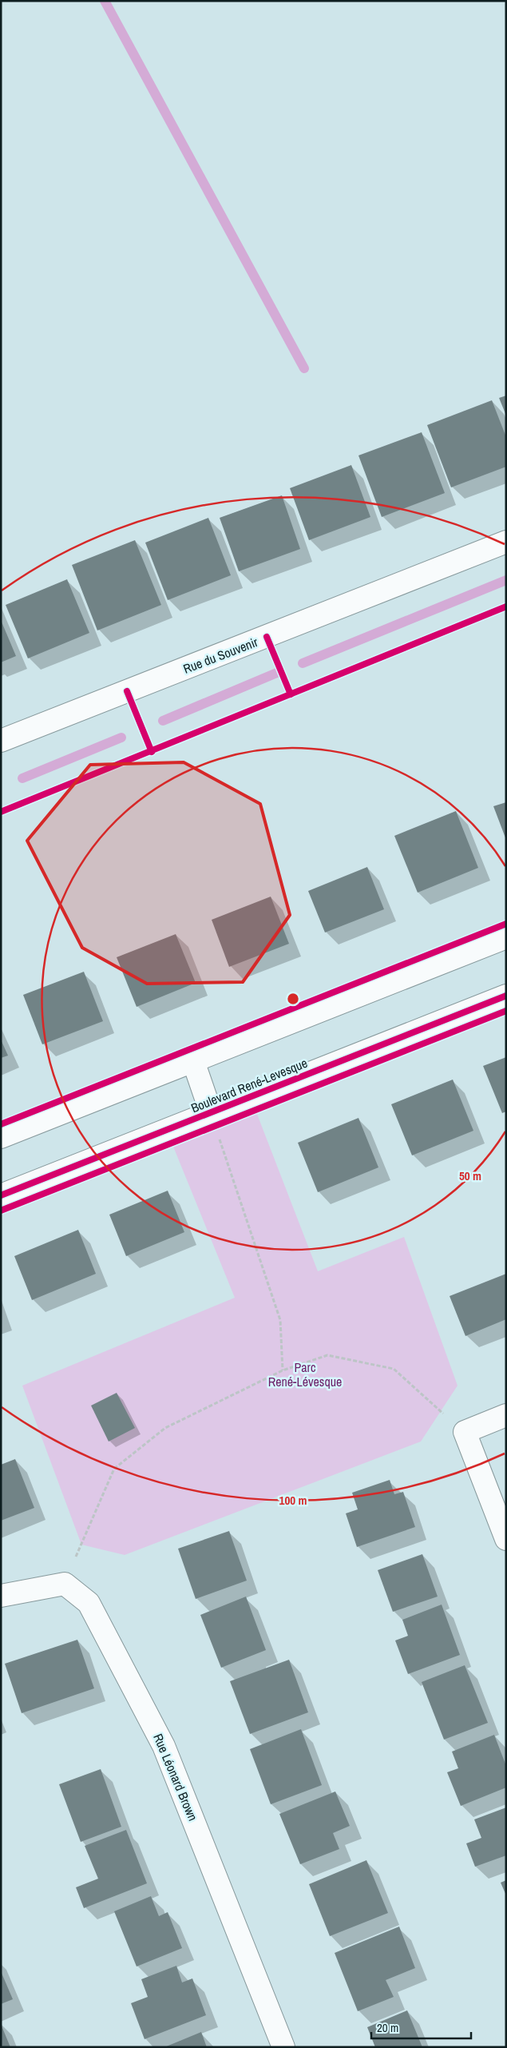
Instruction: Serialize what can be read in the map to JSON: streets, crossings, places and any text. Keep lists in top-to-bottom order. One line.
{"streets":{"street":["Rue du Souvenir","Boulevard René-Levesque","Rue Léonard Brown"]},"parks":["Parc René-Lévesque"],"scale_bar":"20 m","rings":["50 m","100 m"]}
